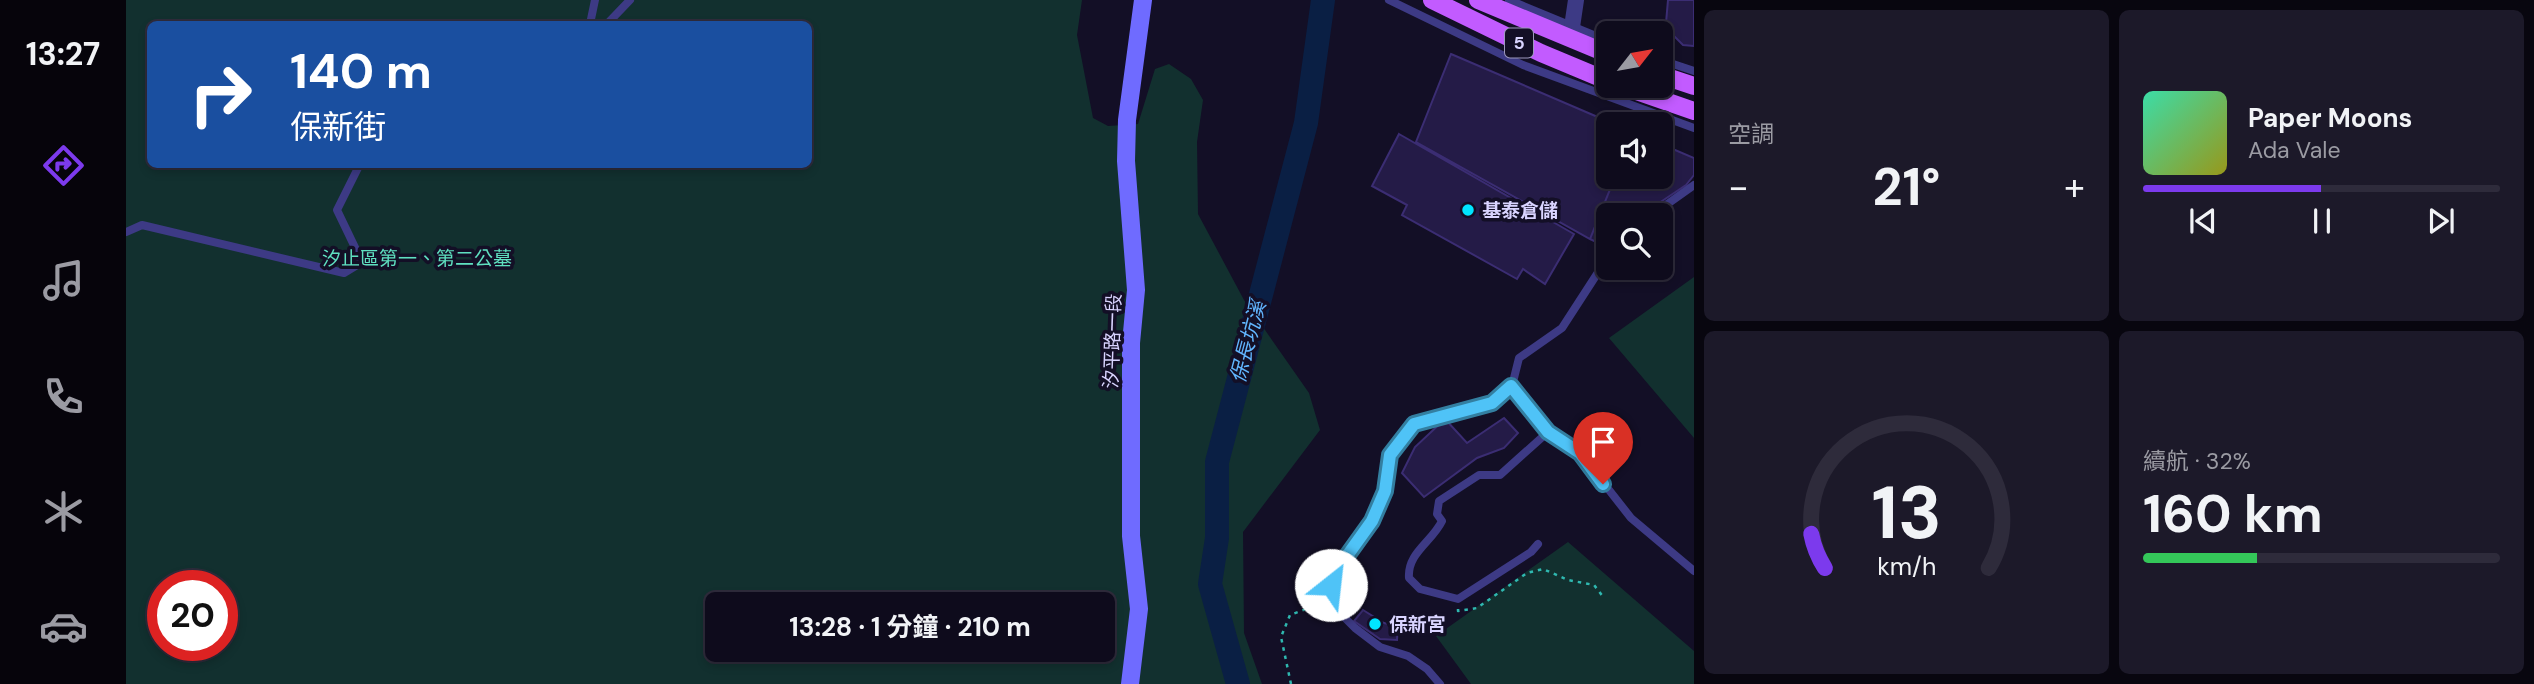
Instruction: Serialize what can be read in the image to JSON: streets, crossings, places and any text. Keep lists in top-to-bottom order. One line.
{"streets":{"main road":["5"],"street":["汐平路一段"]},"water":["保長坑溪"],"parks":["汐止區第一、第二公墓"],"places":["基泰倉儲","保新宮"],"north":"top right","page":{"tabs":"13:27","tile":["空調",["續航 · 32%","160 km"]],"turn":["140 m","保新街"],"song":["Paper Moons","Ada Vale"],"heat":["−","21°","+"],"limit":"20","trip":"13:28 · 1 分鐘 · 210 m","gauge":["13","km/h"]}}
